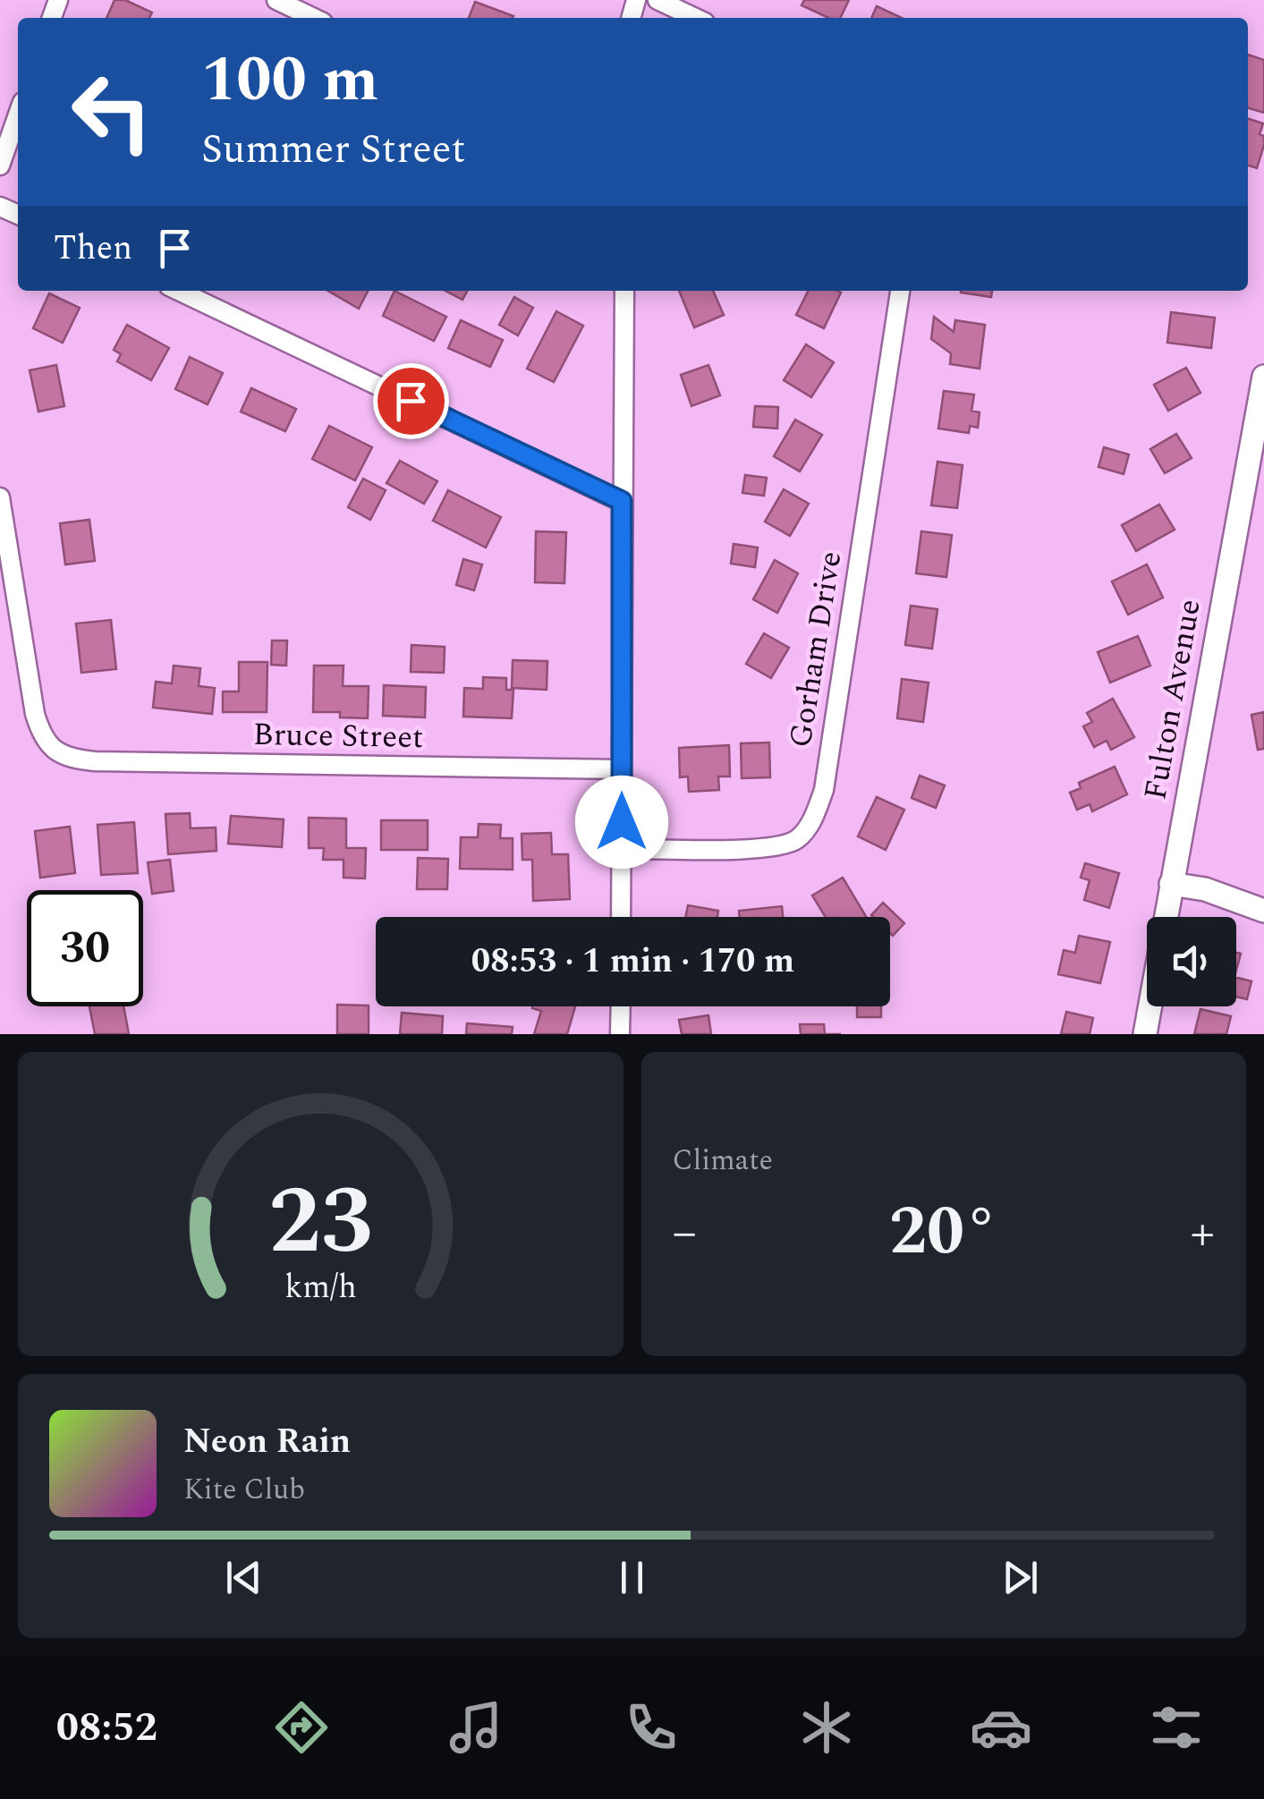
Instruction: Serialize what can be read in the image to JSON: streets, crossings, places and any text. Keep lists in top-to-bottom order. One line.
{"streets":{"street":["Gorham Drive","Fulton Avenue","Bruce Street"]},"page":{"turn":["100 m","Summer Street"],"then":"Then","limit":"30","trip":"08:53 · 1 min · 170 m","tile":"Climate","heat":["−","20°","+"],"song":["Neon Rain","Kite Club"],"tabs":"08:52","gauge":["23","km/h"]}}
